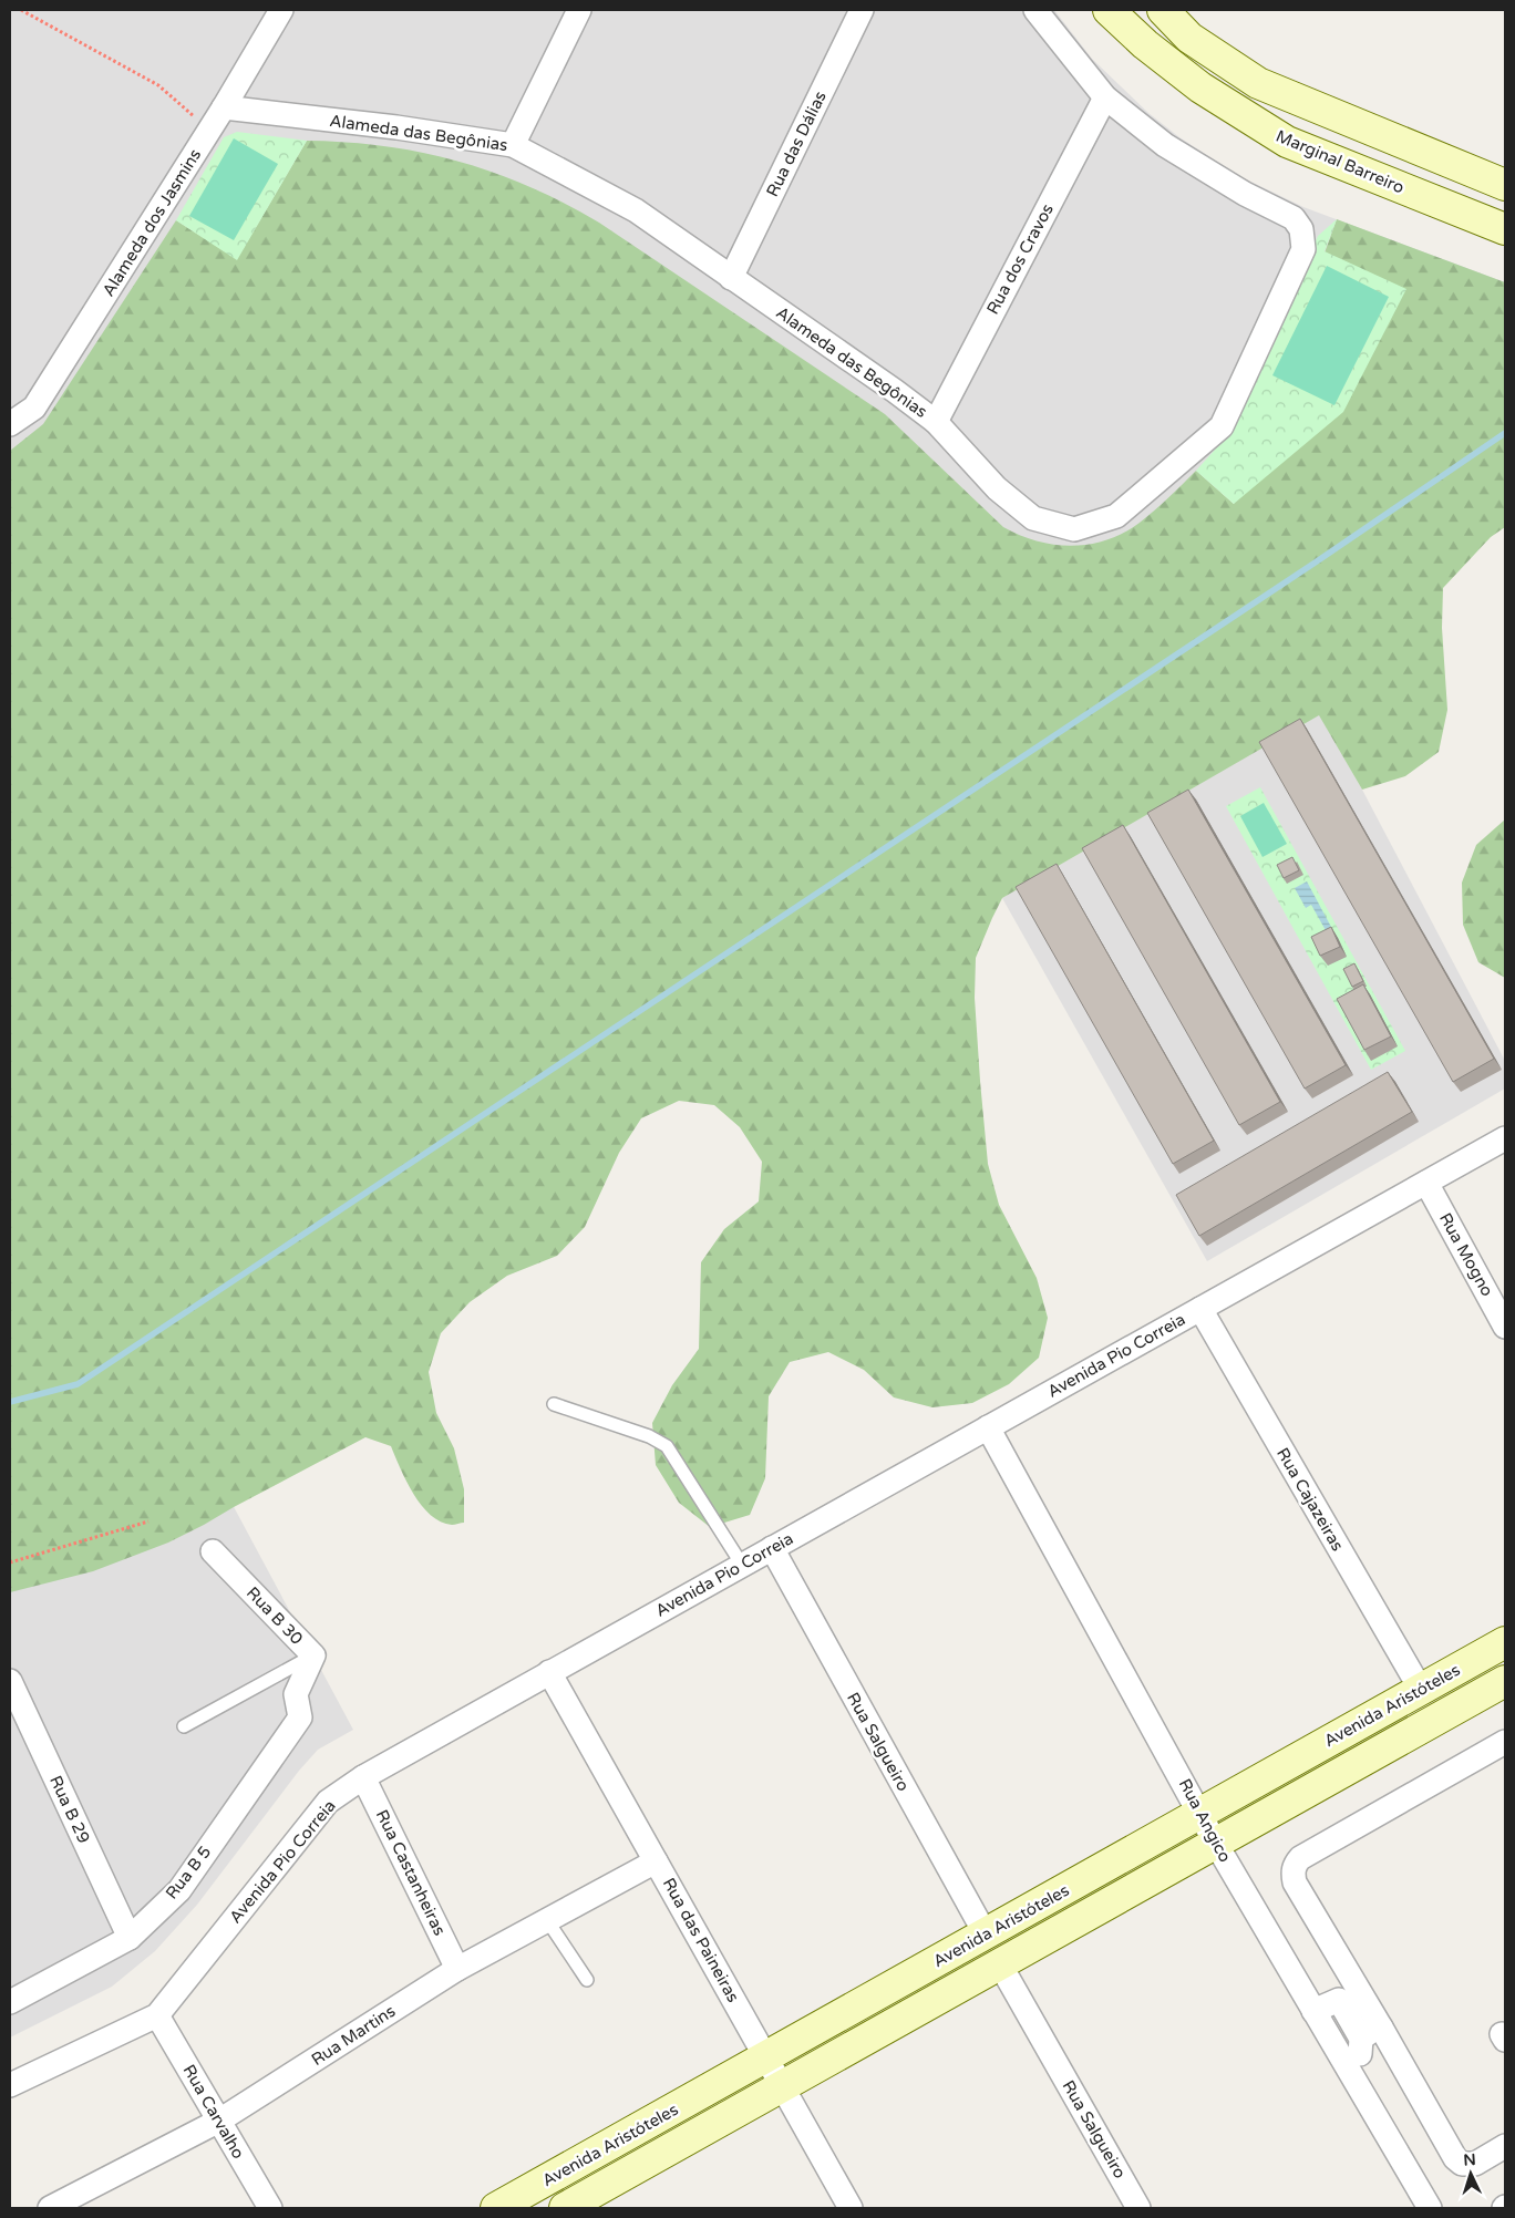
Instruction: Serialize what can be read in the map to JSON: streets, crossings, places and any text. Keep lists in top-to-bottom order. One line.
{"streets":{"street":["Alameda das Begônias","Rua das Dálias","Marginal Barreiro","Alameda dos Jasmins","Rua dos Cravos","Rua Mogno","Avenida Pio Correia","Rua Cajazeiras","Rua B 30","Avenida Aristóteles","Rua Salgueiro","Rua B 29","Rua Angico","Rua B 5","Rua Castanheiras","Rua das Paineiras","Rua Martins","Rua Carvalho"]},"crossings":[["Alameda das Begônias","Rua das Dálias"],["Alameda das Begônias","Alameda dos Jasmins"],["Alameda das Begônias","Rua dos Cravos"],["Rua Mogno","Avenida Pio Correia"],["Avenida Pio Correia","Rua Cajazeiras"],["Avenida Pio Correia","Rua Salgueiro"],["Avenida Pio Correia","Rua Angico"],["Avenida Pio Correia","Rua Castanheiras"],["Avenida Pio Correia","Rua das Paineiras"],["Avenida Pio Correia","Rua Carvalho"],["Rua Cajazeiras","Avenida Aristóteles"],["Rua B 30","Rua B 5"],["Avenida Aristóteles","Rua Salgueiro"],["Avenida Aristóteles","Rua Angico"],["Avenida Aristóteles","Rua das Paineiras"],["Rua B 29","Rua B 5"],["Rua Castanheiras","Rua Martins"],["Rua das Paineiras","Rua Martins"],["Rua Martins","Rua Carvalho"]],"north":"top"}
